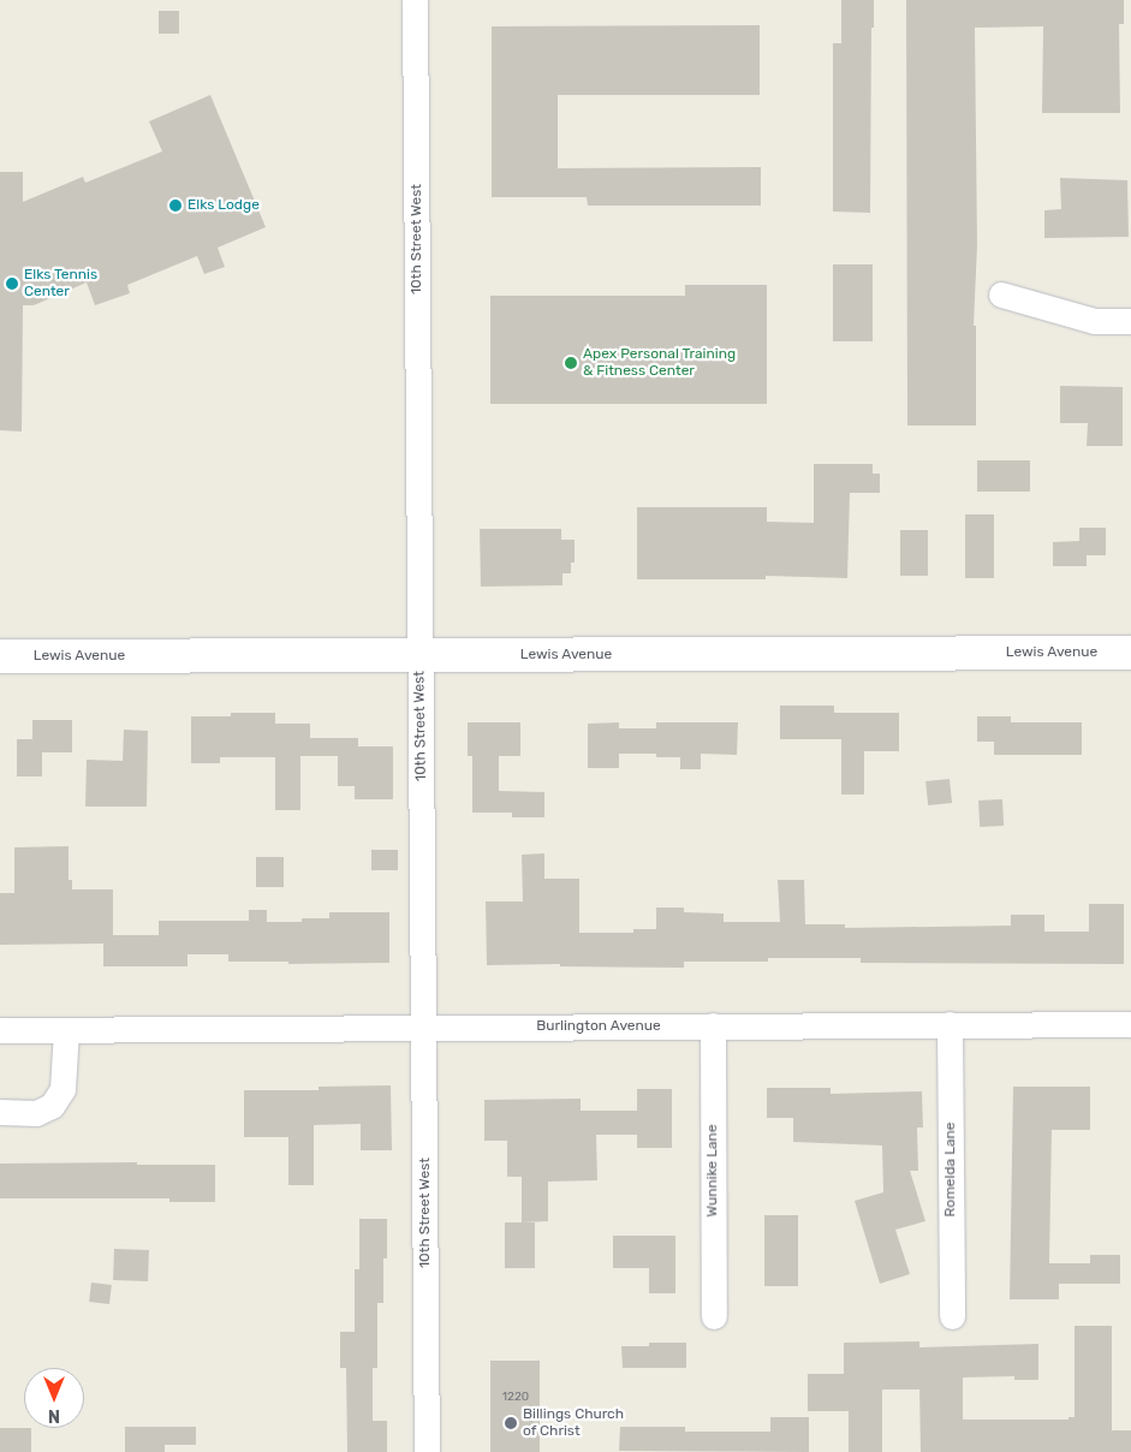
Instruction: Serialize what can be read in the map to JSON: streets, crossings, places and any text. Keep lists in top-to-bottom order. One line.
{"streets":{"street":["10th Street West","Lewis Avenue","Burlington Avenue","Romelda Lane","Wunnike Lane"]},"crossings":[["10th Street West","Lewis Avenue"],["10th Street West","Burlington Avenue"],["Burlington Avenue","Romelda Lane"],["Burlington Avenue","Wunnike Lane"]],"places":["Elks Lodge","Elks Tennis Center","Apex Personal Training & Fitness Center","Billings Church of Christ"],"house_numbers":["1220"],"north":"bottom"}
